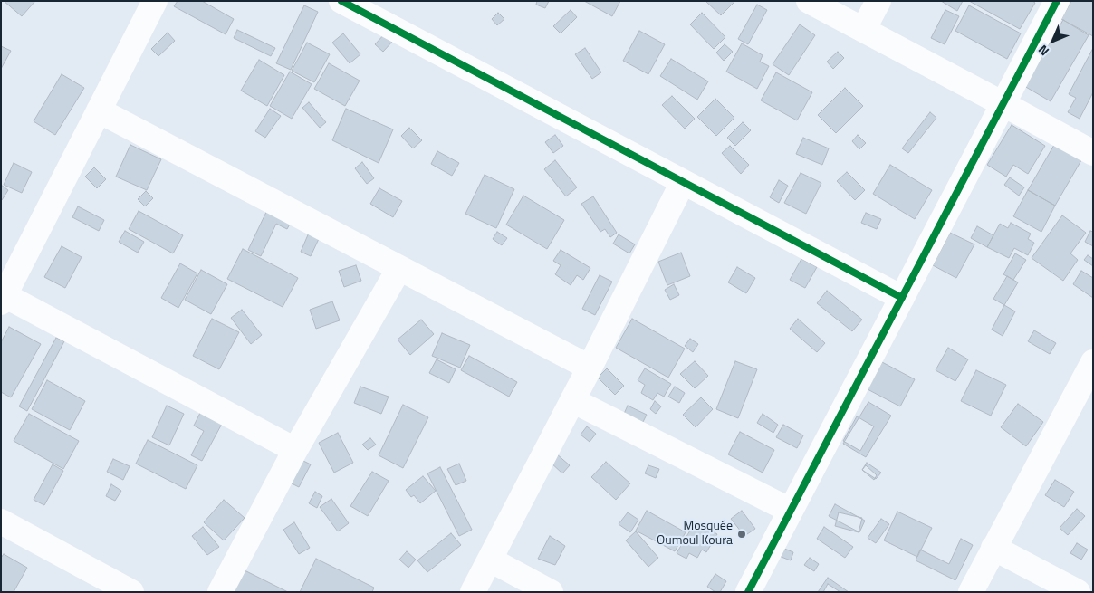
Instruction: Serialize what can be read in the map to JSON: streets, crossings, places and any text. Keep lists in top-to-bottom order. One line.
{"places":["Mosquée Oumoul Koura"],"north":"bottom left"}
